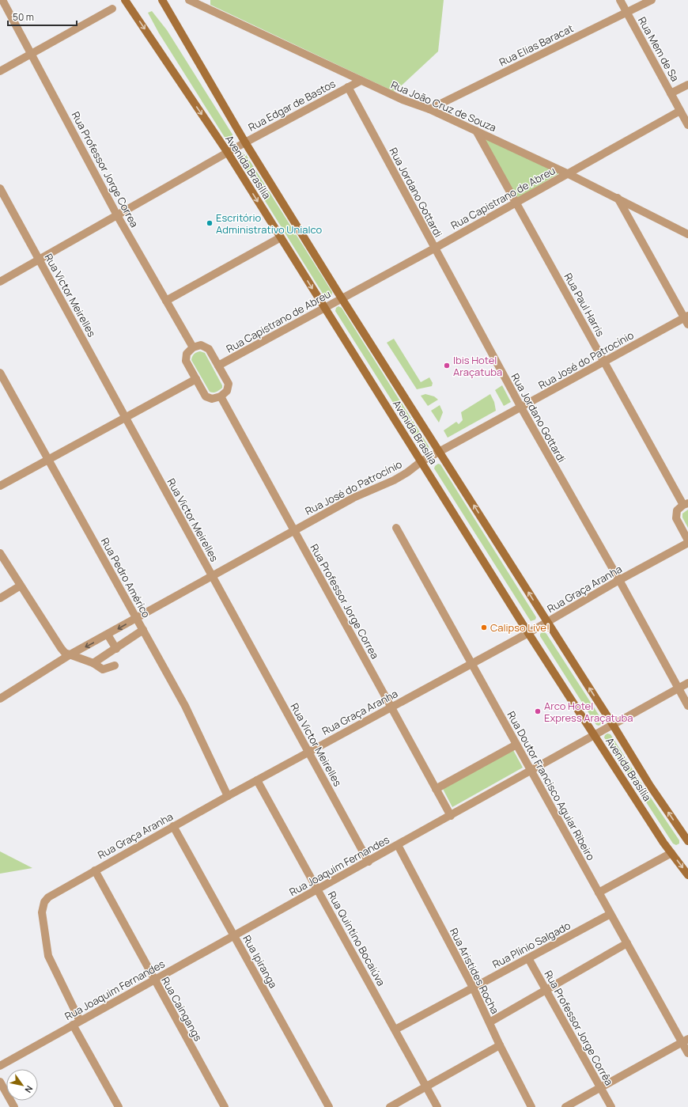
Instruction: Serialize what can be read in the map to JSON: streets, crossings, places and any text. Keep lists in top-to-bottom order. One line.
{"streets":{"main road":["Avenida Brasília"],"street":["Rua Elias Baracat","Rua Mem de Sa","Rua Edgar de Bastos","Rua João Cruz de Souza","Rua Professor Jorge Correa","Rua Jordano Gottardi","Rua Capistrano de Abreu","Rua Victor Meirelles","Rua Paul Harris","Rua José do Patrocínio","Rua Pedro Américo","Rua Graça Aranha","Rua Doutor Francisco Aguiar Ribeiro","Rua Joaquim Fernandes","Rua Quintino Bocaiúva","Rua Plínio Salgado","Rua Ipiranga","Rua Aristides Rocha","Rua Caingangs","Rua Professor Jorge Corrêa"]},"crossings":[["Rua Elias Baracat","Rua Mem de Sa"],["Rua Elias Baracat","Rua João Cruz de Souza"],["Rua Mem de Sa","Rua Capistrano de Abreu"],["Rua Edgar de Bastos","Rua João Cruz de Souza"],["Rua Edgar de Bastos","Avenida Brasília"],["Rua Edgar de Bastos","Rua Professor Jorge Correa"],["Rua Edgar de Bastos","Rua Jordano Gottardi"],["Rua Edgar de Bastos","Rua Victor Meirelles"],["Rua João Cruz de Souza","Rua Capistrano de Abreu"],["Rua João Cruz de Souza","Rua Paul Harris"],["Avenida Brasília","Rua Capistrano de Abreu"],["Avenida Brasília","Rua José do Patrocínio"],["Avenida Brasília","Rua Graça Aranha"],["Avenida Brasília","Rua Joaquim Fernandes"],["Rua Professor Jorge Correa","Rua José do Patrocínio"],["Rua Professor Jorge Correa","Rua Graça Aranha"],["Rua Professor Jorge Correa","Rua Joaquim Fernandes"],["Rua Jordano Gottardi","Rua Capistrano de Abreu"],["Rua Jordano Gottardi","Rua José do Patrocínio"],["Rua Jordano Gottardi","Rua Graça Aranha"],["Rua Jordano Gottardi","Rua Joaquim Fernandes"],["Rua Capistrano de Abreu","Rua Paul Harris"],["Rua Victor Meirelles","Rua José do Patrocínio"],["Rua Victor Meirelles","Rua Graça Aranha"],["Rua Victor Meirelles","Rua Joaquim Fernandes"],["Rua Paul Harris","Rua José do Patrocínio"],["Rua Pedro Américo","Rua Graça Aranha"],["Rua Graça Aranha","Rua Doutor Francisco Aguiar Ribeiro"],["Rua Graça Aranha","Rua Joaquim Fernandes"],["Rua Graça Aranha","Rua Quintino Bocaiúva"],["Rua Graça Aranha","Rua Ipiranga"],["Rua Graça Aranha","Rua Caingangs"],["Rua Doutor Francisco Aguiar Ribeiro","Rua Joaquim Fernandes"],["Rua Doutor Francisco Aguiar Ribeiro","Rua Plínio Salgado"],["Rua Joaquim Fernandes","Rua Quintino Bocaiúva"],["Rua Joaquim Fernandes","Rua Ipiranga"],["Rua Joaquim Fernandes","Rua Aristides Rocha"],["Rua Joaquim Fernandes","Rua Caingangs"],["Rua Quintino Bocaiúva","Rua Plínio Salgado"],["Rua Plínio Salgado","Rua Aristides Rocha"],["Rua Plínio Salgado","Rua Professor Jorge Corrêa"]],"places":["Escritório Administrativo Unialco","Ibis Hotel Araçatuba","Calipso Live!","Arco Hotel Express Araçatuba"],"scale_bar":"50 m","north":"bottom right"}
